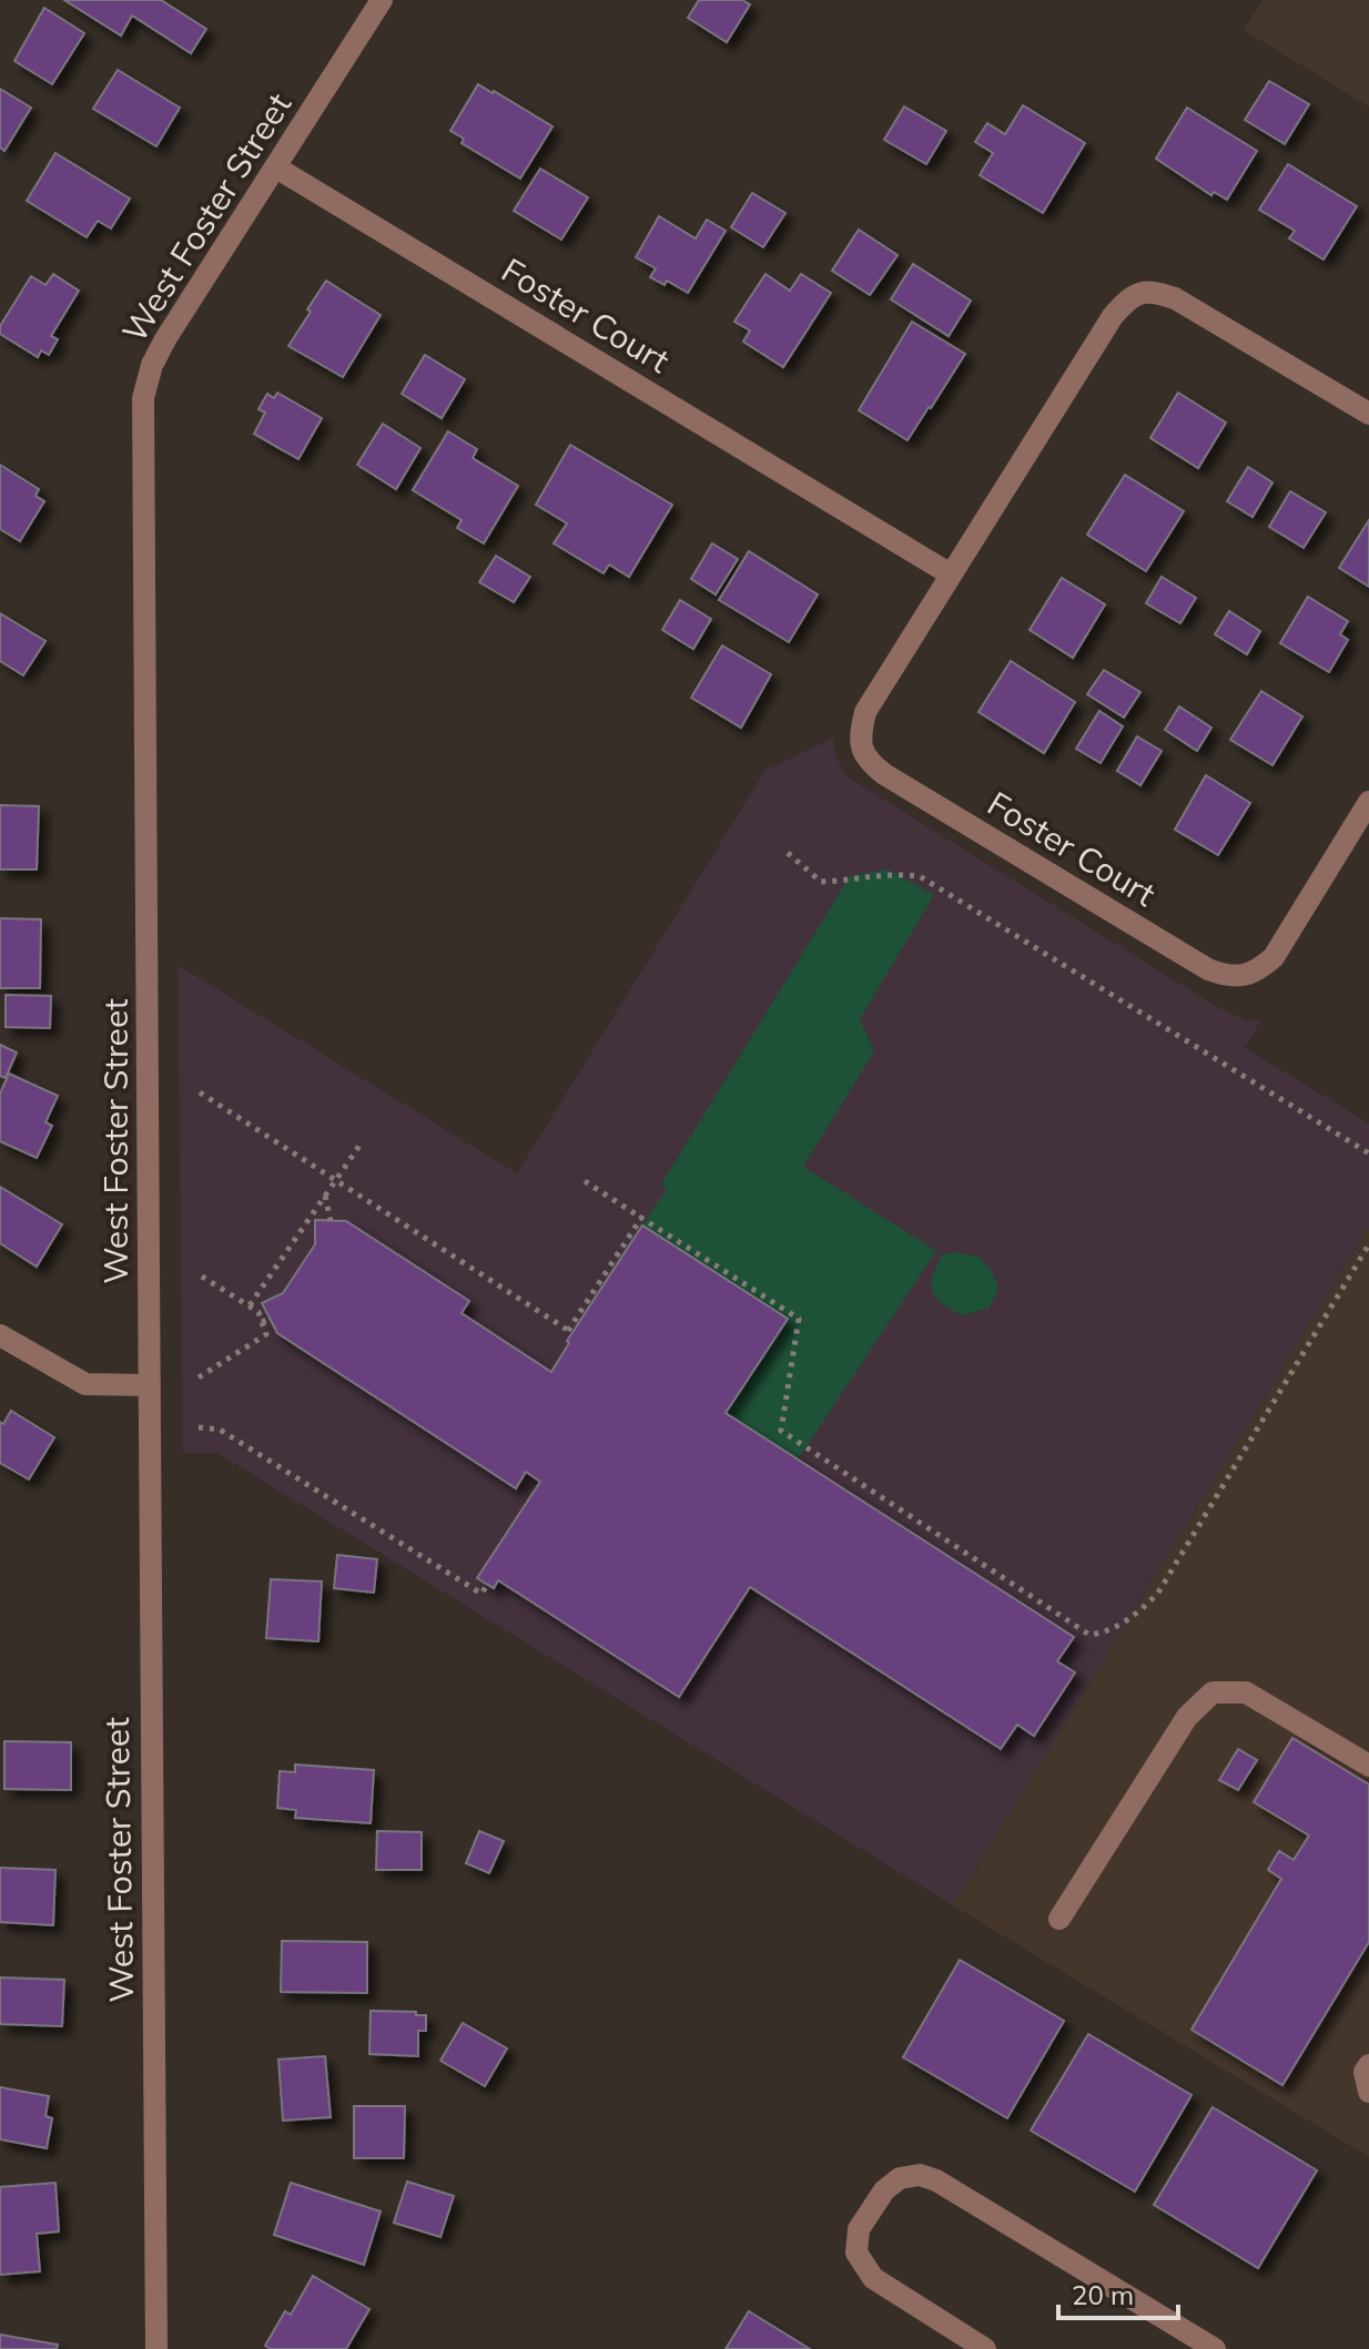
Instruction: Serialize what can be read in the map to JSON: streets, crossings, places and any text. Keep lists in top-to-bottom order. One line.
{"streets":{"street":["West Foster Street","Foster Court"]},"crossings":[["West Foster Street","Foster Court"]],"scale_bar":"20 m"}
